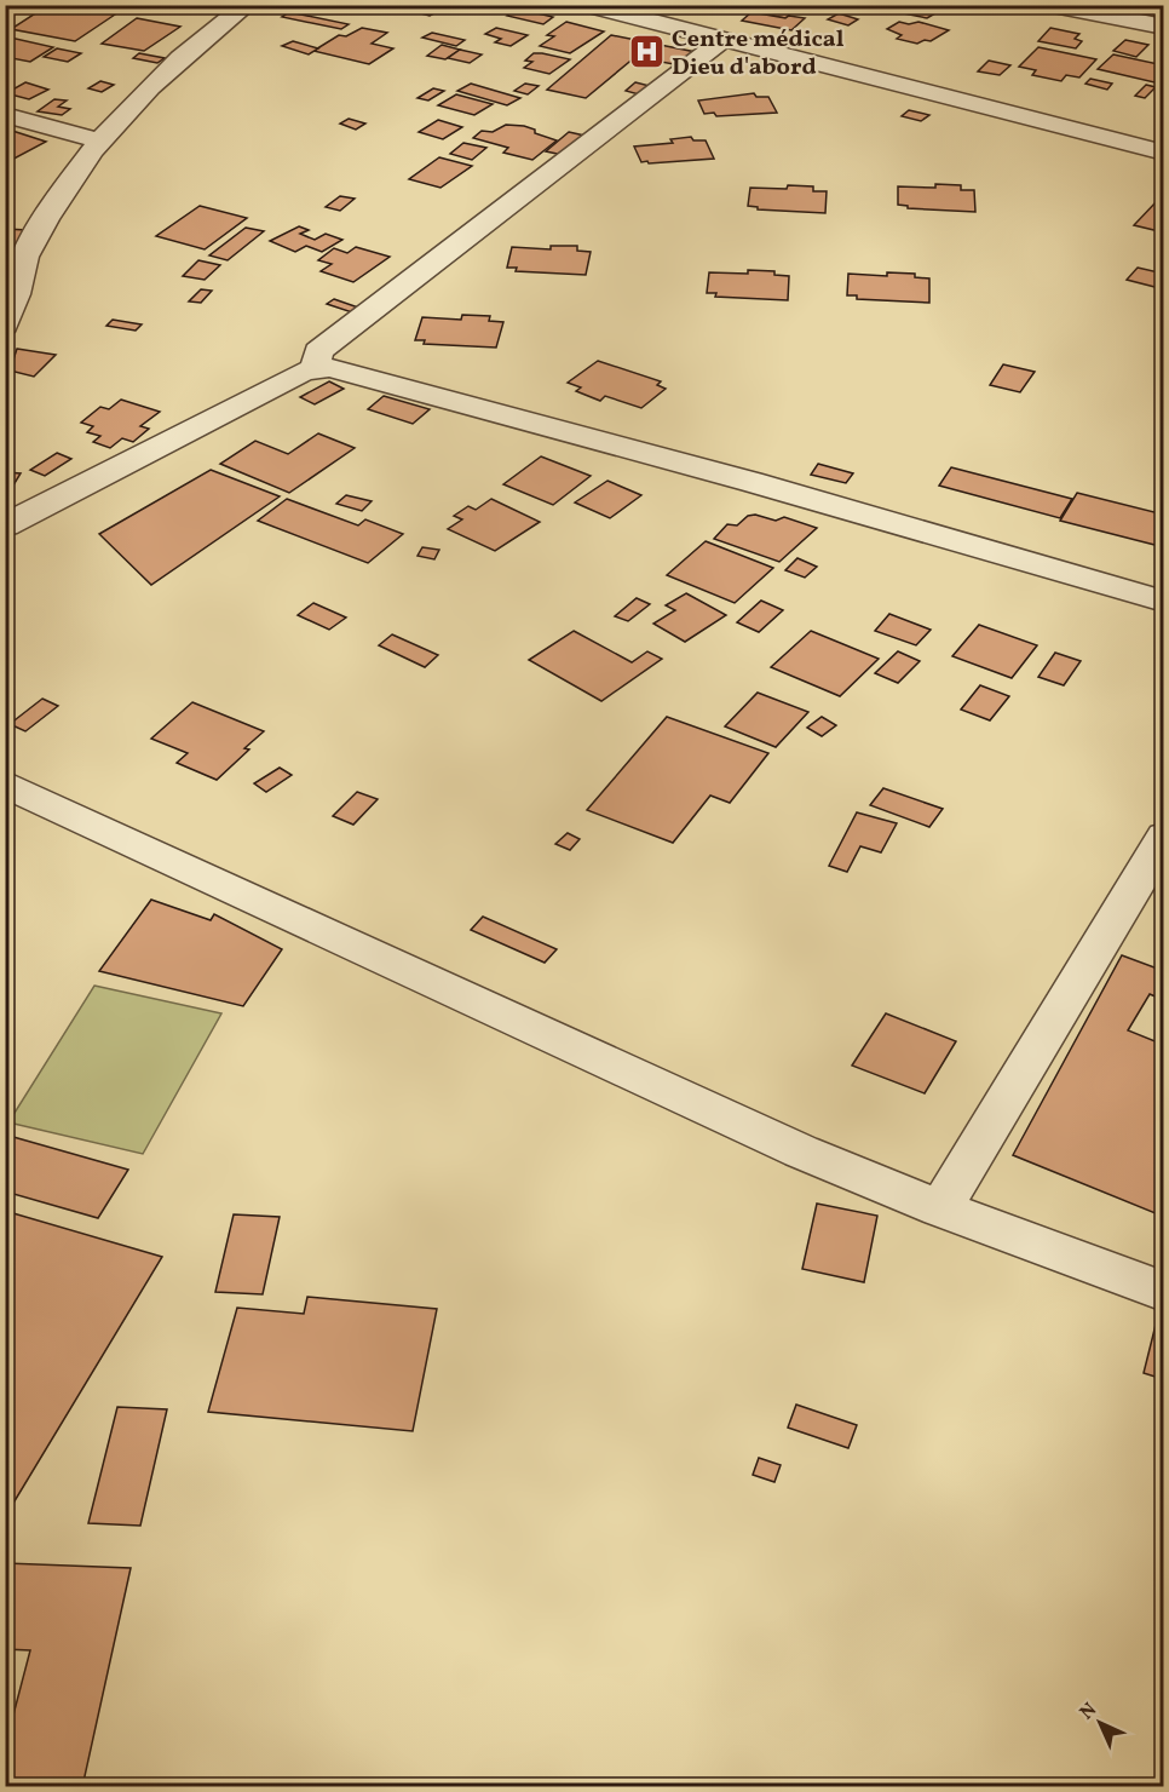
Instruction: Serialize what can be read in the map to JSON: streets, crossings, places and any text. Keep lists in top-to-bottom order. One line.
{"places":{"hospital":["Centre médical Dieu d'abord"]},"north":"top left"}
